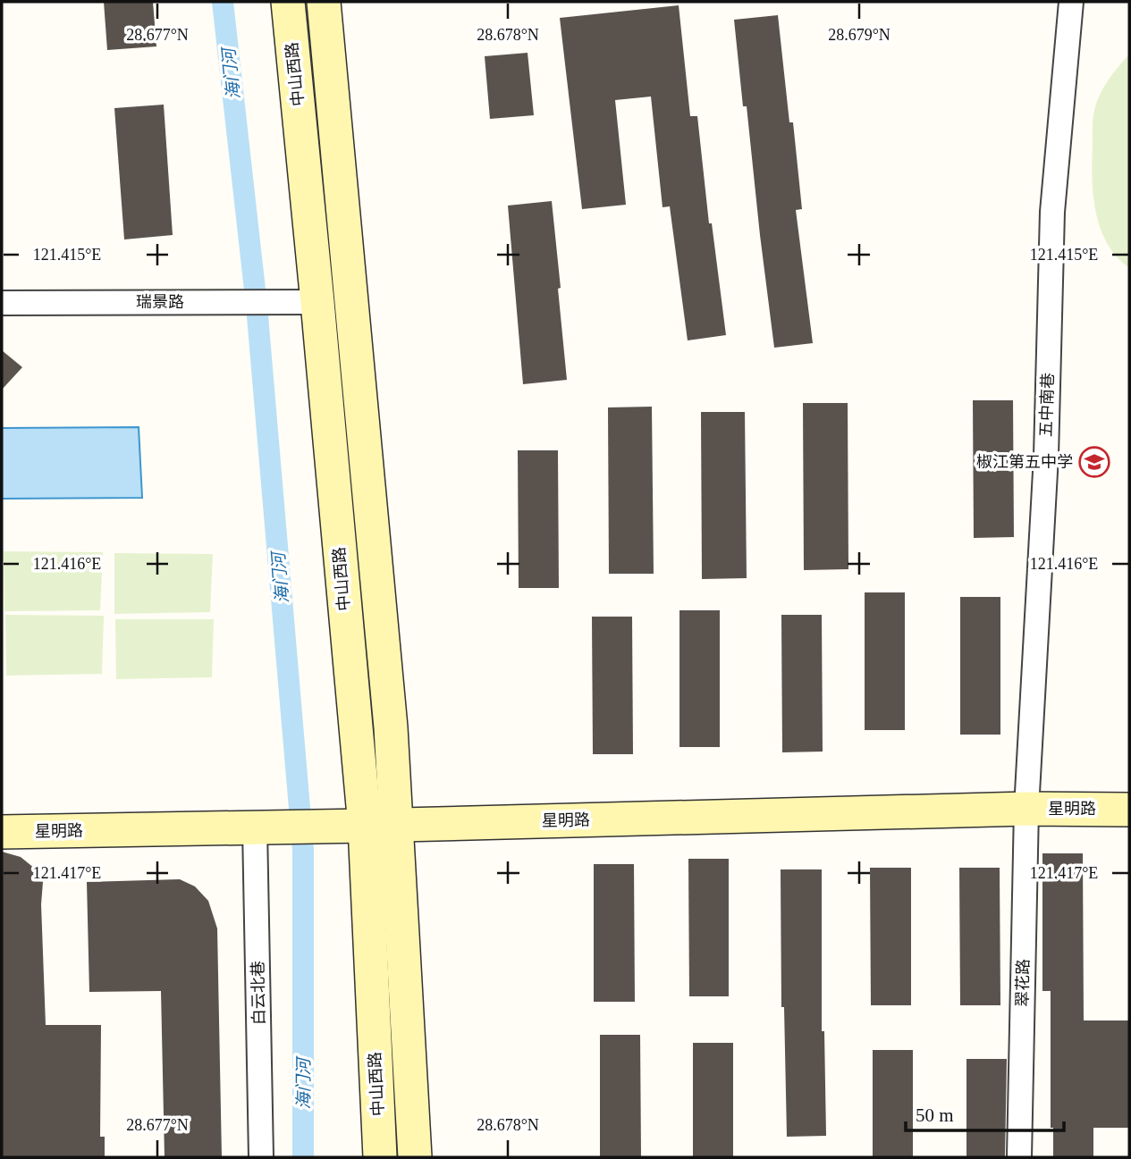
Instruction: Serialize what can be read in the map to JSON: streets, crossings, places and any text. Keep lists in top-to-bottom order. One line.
{"streets":{"main road":["中山西路","星明路"],"street":["瑞景路","五中南巷","翠花路","白云北巷"]},"crossings":[["中山西路","瑞景路"],["中山西路","星明路"],["五中南巷","星明路"],["五中南巷","翠花路"],["星明路","翠花路"],["星明路","白云北巷"]],"water":["海门河"],"places":{"school or university":["椒江第五中学"]},"scale_bar":"50 m","coordinates":["28.677°N","28.678°N","28.679°N","121.415°E","121.416°E","121.417°E"]}
